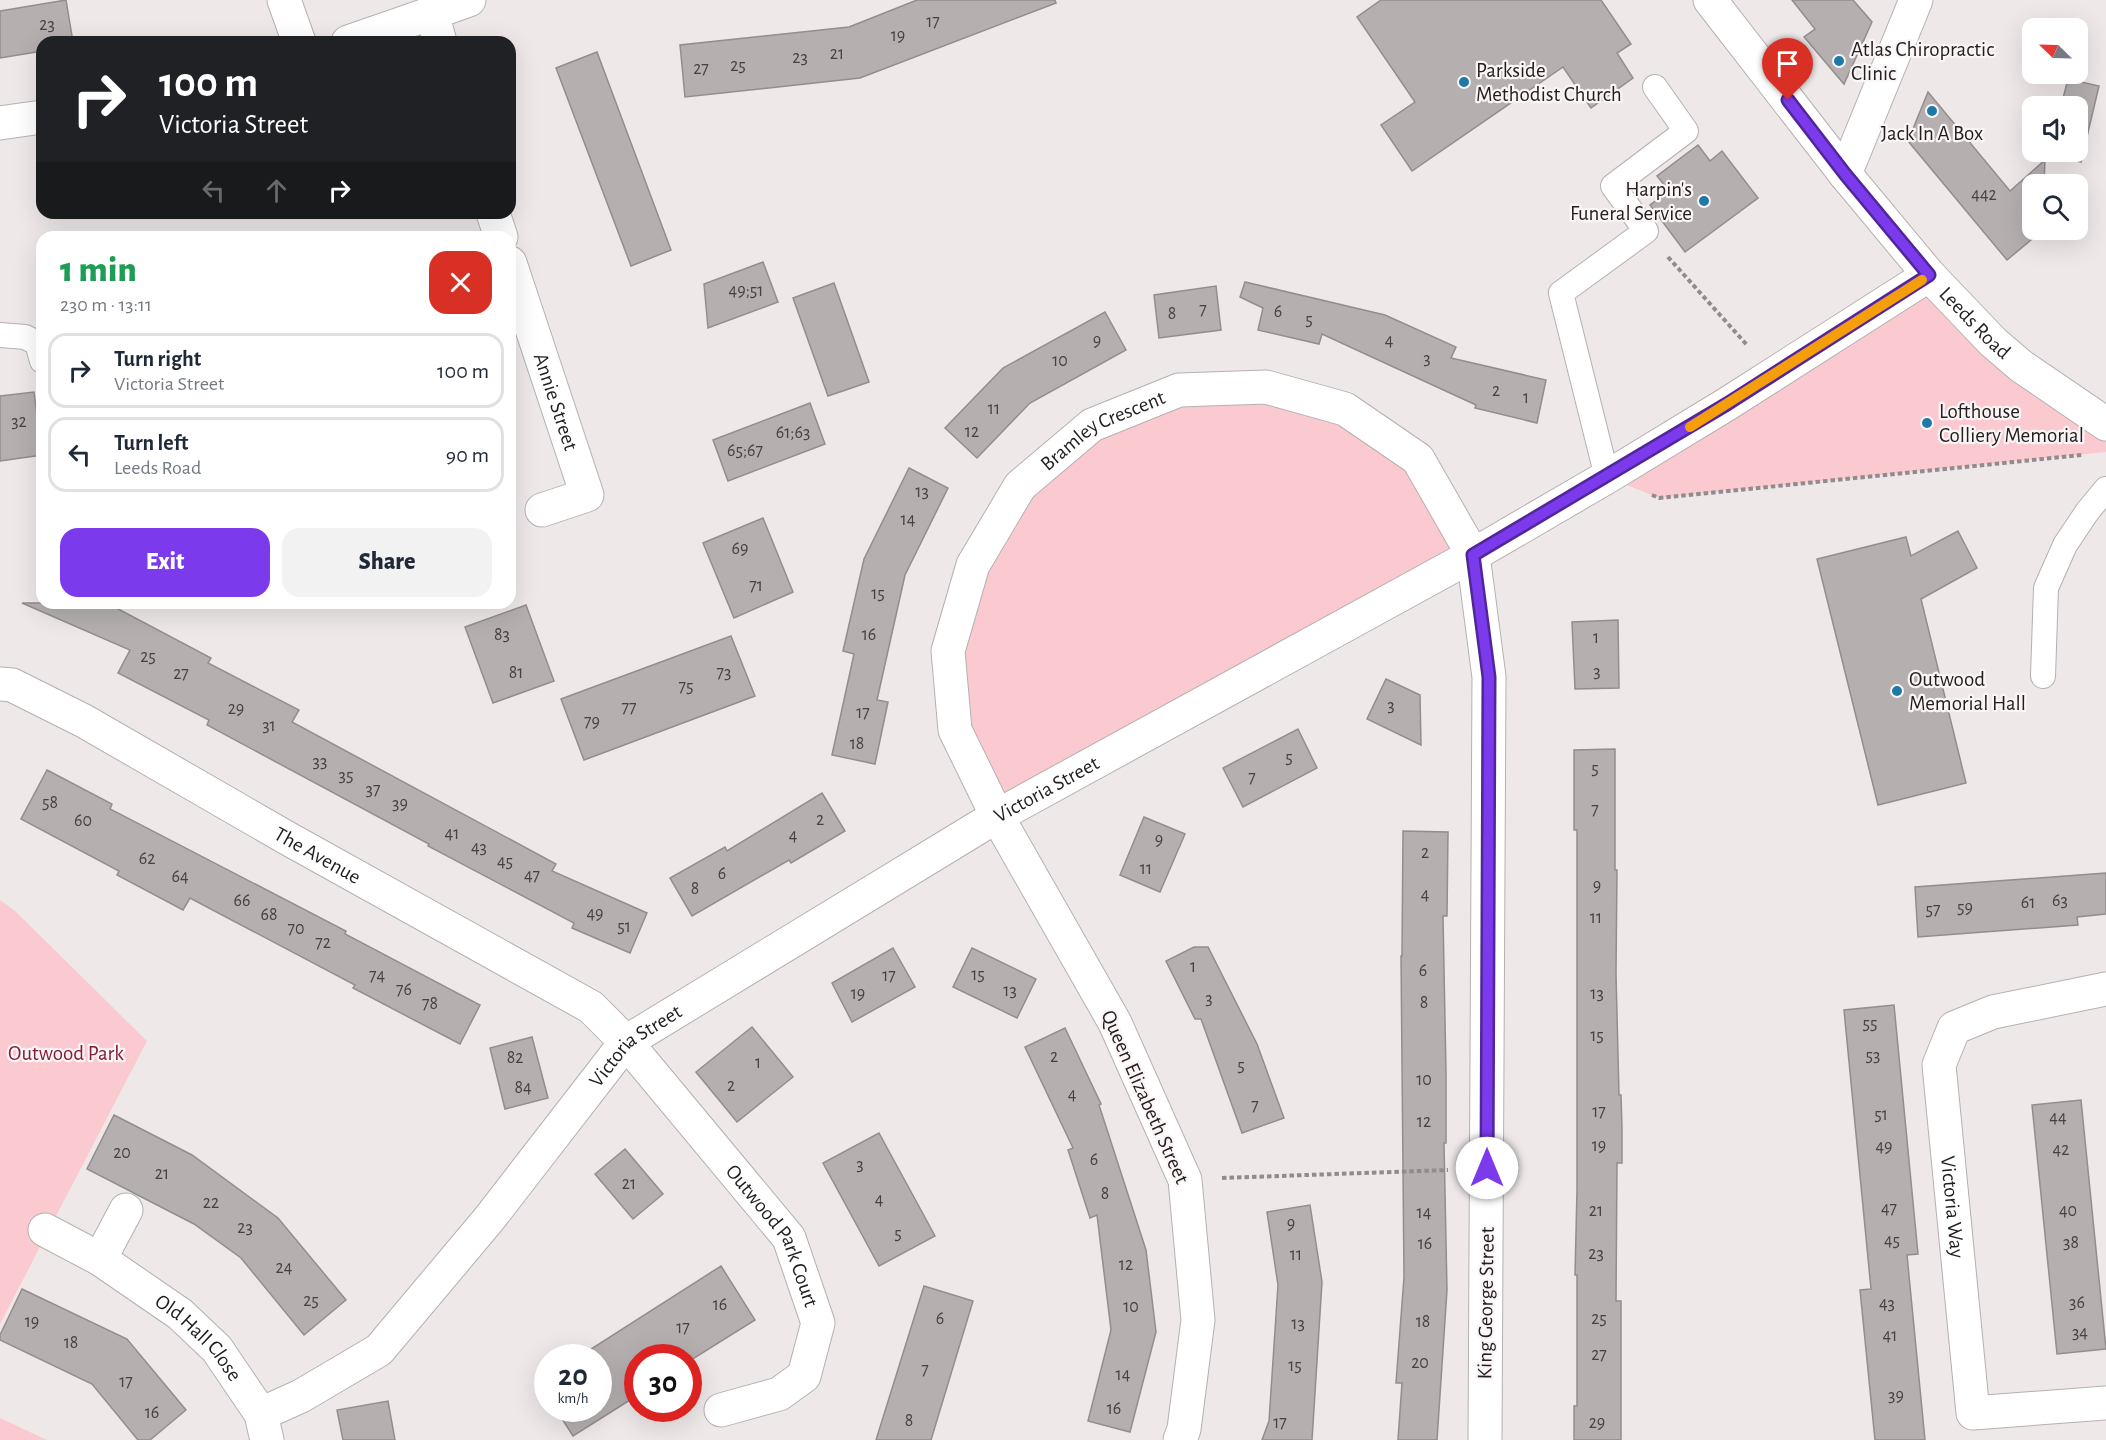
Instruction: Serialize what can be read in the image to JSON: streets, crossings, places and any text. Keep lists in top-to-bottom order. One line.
{"streets":{"street":["Leeds Road","Annie Street","Bramley Crescent","Victoria Street","The Avenue","Queen Elizabeth Street","Victoria Way","Outwood Park Court","King George Street","Old Hall Close"]},"crossings":[["Leeds Road","Victoria Street"],["Bramley Crescent","Victoria Street"],["Bramley Crescent","Queen Elizabeth Street"],["Bramley Crescent","King George Street"],["Victoria Street","The Avenue"],["Victoria Street","Queen Elizabeth Street"],["Victoria Street","Outwood Park Court"],["Victoria Street","King George Street"],["Victoria Street","Old Hall Close"],["The Avenue","Outwood Park Court"]],"parks":["Outwood Park"],"places":["Atlas Chiropractic Clinic","Parkside Methodist Church","Jack In A Box","Harpin's Funeral Service","Lofthouse Colliery Memorial","Outwood Memorial Hall"],"house_numbers":["17","23","19","21","23","25","27","442","49;51","7","6","8","5","9","4","3","10","2","1","11","32","12","61;63","65;67","13","14","69","71","15","83","16","1","25","3","81","73","27","75","3","77","29","17","79","31","18","5","33","5","35","7","37","58","39","7","2","60","41","4","9","43","2","62","45","11","6","47","64","9","8","4","66","63","61","59","57","49","68","11","51","70","72","1","6","15","74","17","76","13","19","13","3","8","78","55","15","53","2","82","1","5","10","2","84","4","7","17","51","44","12","19","49","42","20","6","3","21","21","8","4","22","47","21","40","14","9","23","5","45","38","16","23","11","12","24","25","36","43","16","10","6","25","19","18","13","17","34","41","18","27","20","15","7","14","17","39","16","16","8","17","29"],"north":"top left","page":{"turn":["100 m","Victoria Street"],"heading":["1 min","230 m · 13:11"],"list":[{"name":"Turn right","note":"Victoria Street","value":"100 m"},{"name":"Turn left","note":"Leeds Road","value":"90 m"}],"buttons":["Exit","Share"],"speed":"20 km/h","limit":"30"}}
